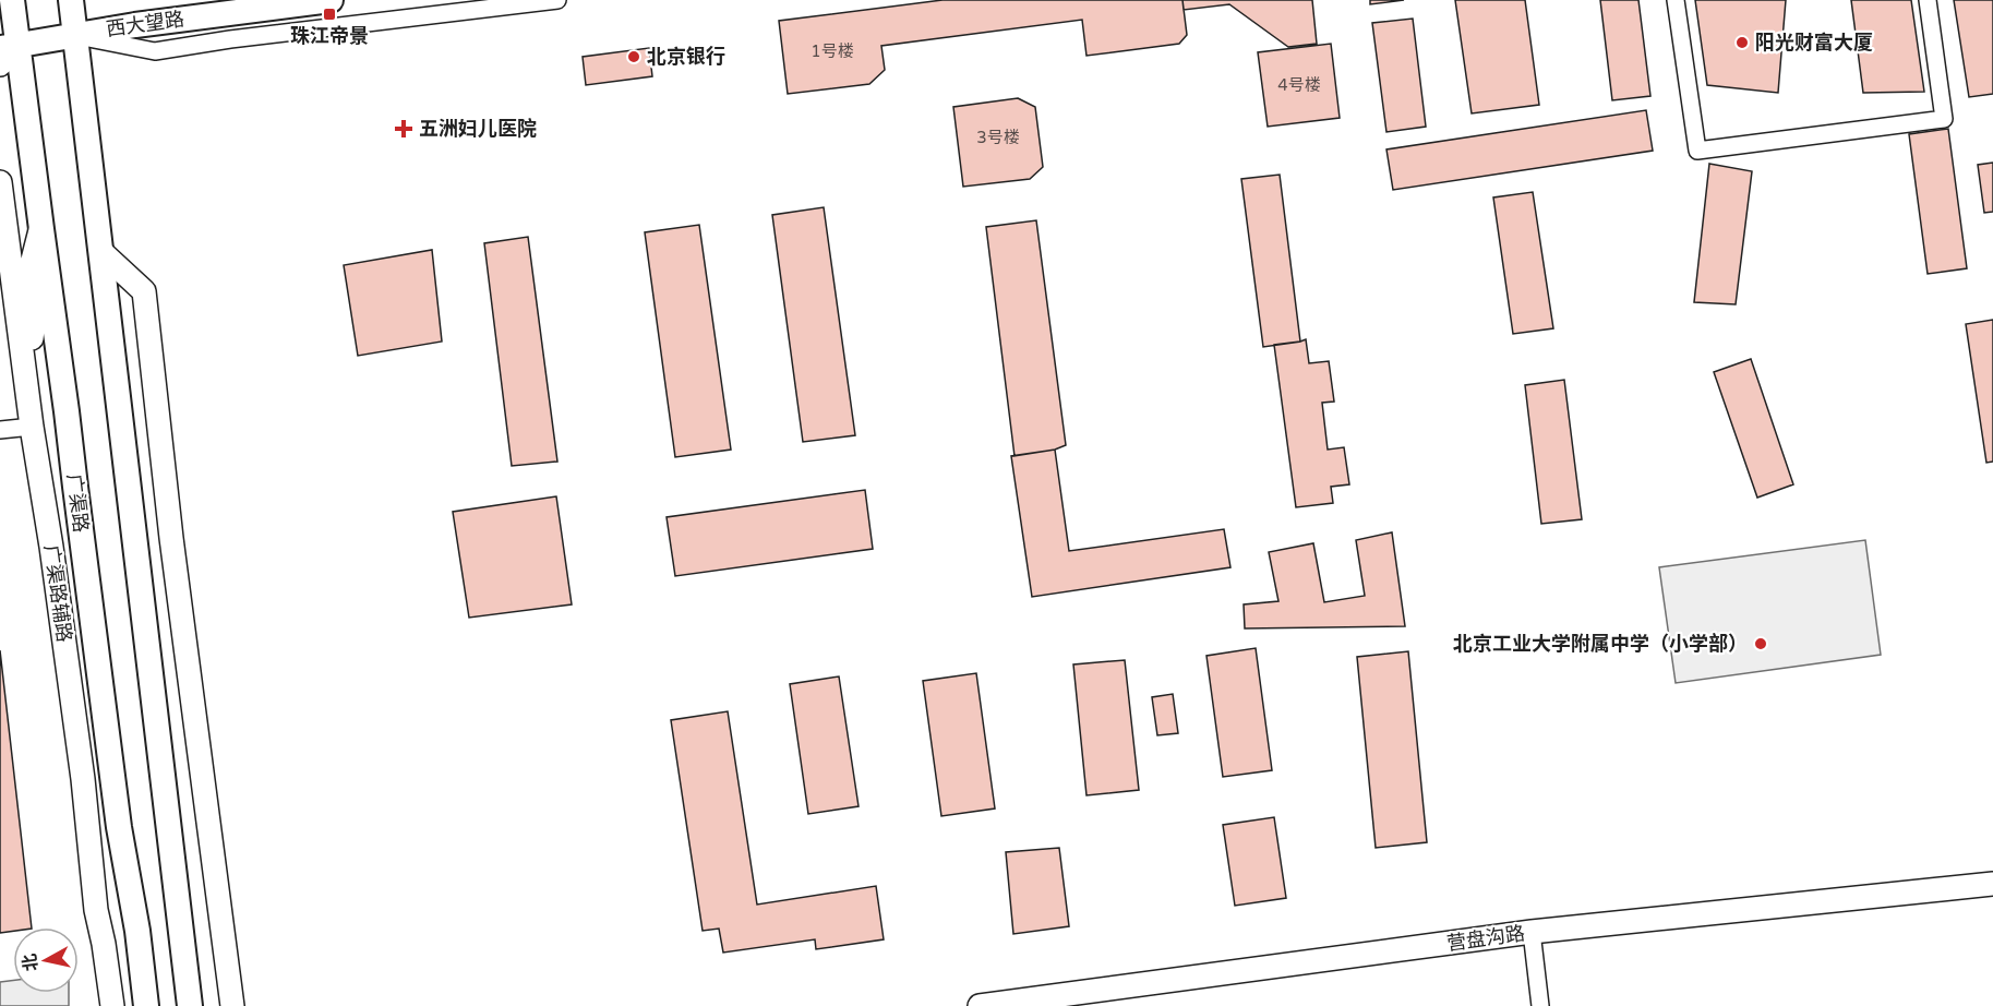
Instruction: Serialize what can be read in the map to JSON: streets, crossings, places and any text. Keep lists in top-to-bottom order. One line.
{"streets":{"main road":["西大望路","广渠路"],"street":["广渠路辅路","营盘沟路"]},"crossings":[["西大望路","广渠路"]],"places":{"transit":["珠江帝景"],"other":["阳光财富大厦","北京银行","北京工业大学附属中学（小学部）"],"health":["五洲妇儿医院"]},"house_numbers":["1号楼","4号楼","3号楼"],"north":"left"}
